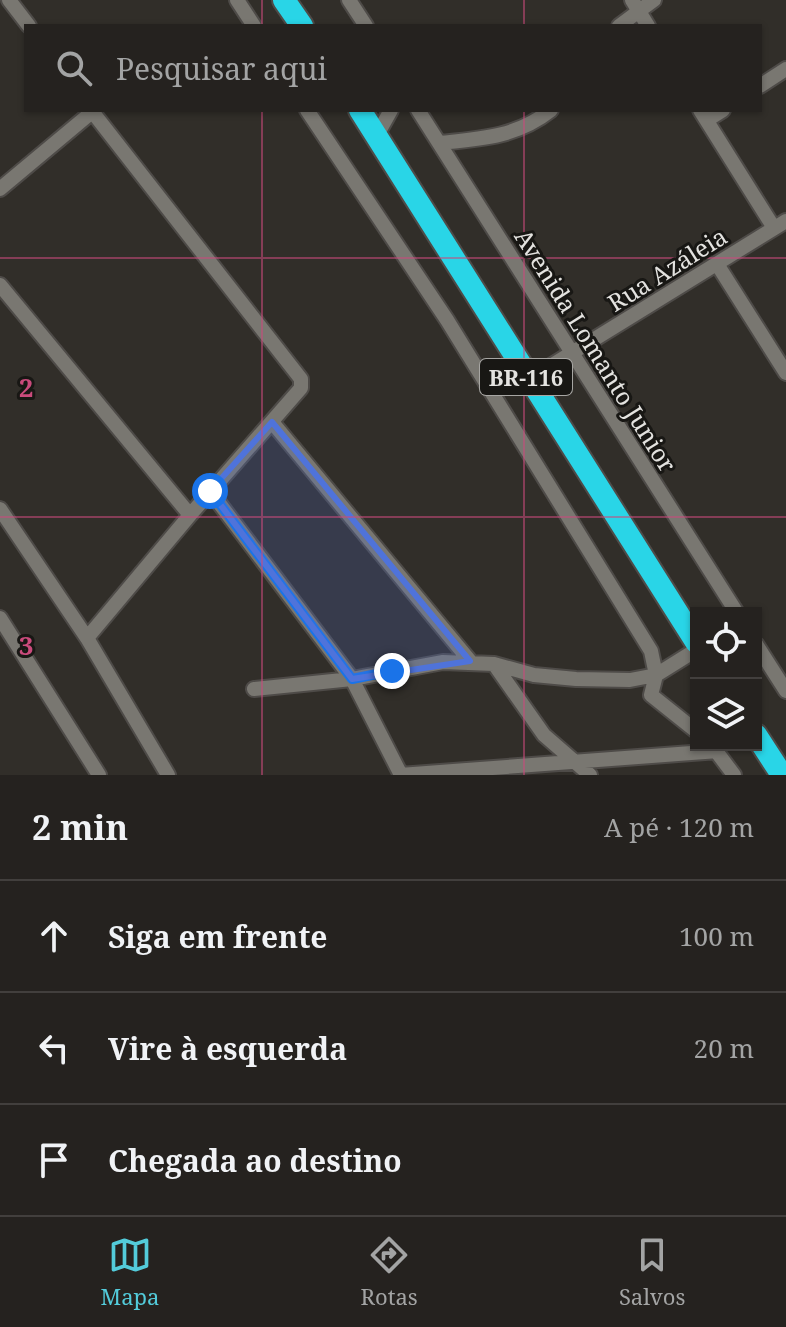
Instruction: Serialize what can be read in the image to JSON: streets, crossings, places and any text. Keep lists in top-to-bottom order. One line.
{"streets":{"highway":["BR-116"],"street":["Rua Azáleia","Avenida Lomanto Junior"]},"crossings":[["Rua Azáleia","Avenida Lomanto Junior"],["Rua Azáleia","BR-116"]],"page":{"search":"Pesquisar aqui","heading":["2 min","A pé · 120 m"],"list":[["Siga em frente","100 m"],["Vire à esquerda","20 m"],"Chegada ao destino"],"nav":["Mapa","Rotas","Salvos"]},"grid":{"rows":["2","3"]}}
